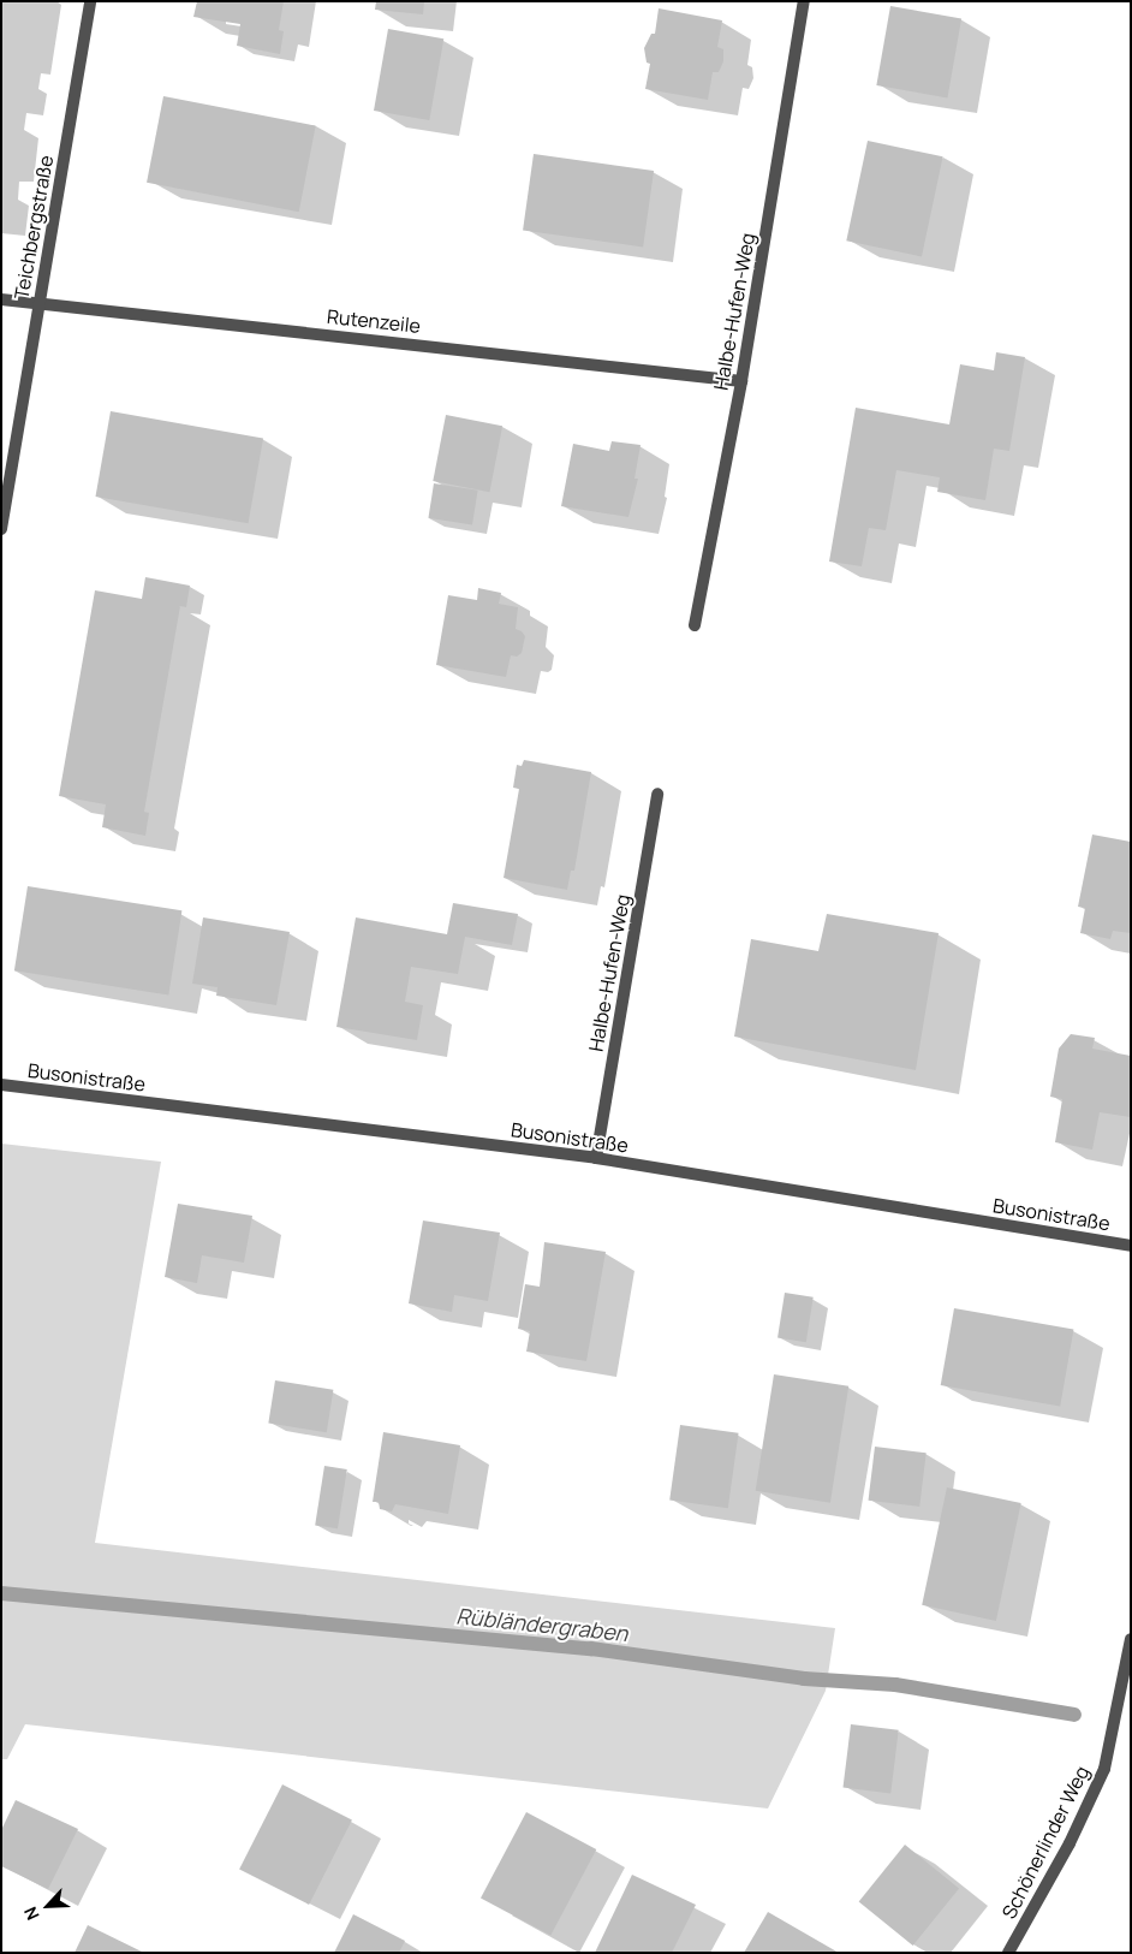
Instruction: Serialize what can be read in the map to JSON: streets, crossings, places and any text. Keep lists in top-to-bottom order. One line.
{"streets":{"street":["Teichbergstraße","Halbe-Hufen-Weg","Rutenzeile","Busonistraße","Schönerlinder Weg"]},"crossings":[["Teichbergstraße","Rutenzeile"],["Halbe-Hufen-Weg","Rutenzeile"],["Halbe-Hufen-Weg","Busonistraße"]],"water":["Rübländergraben"],"north":"bottom left"}
